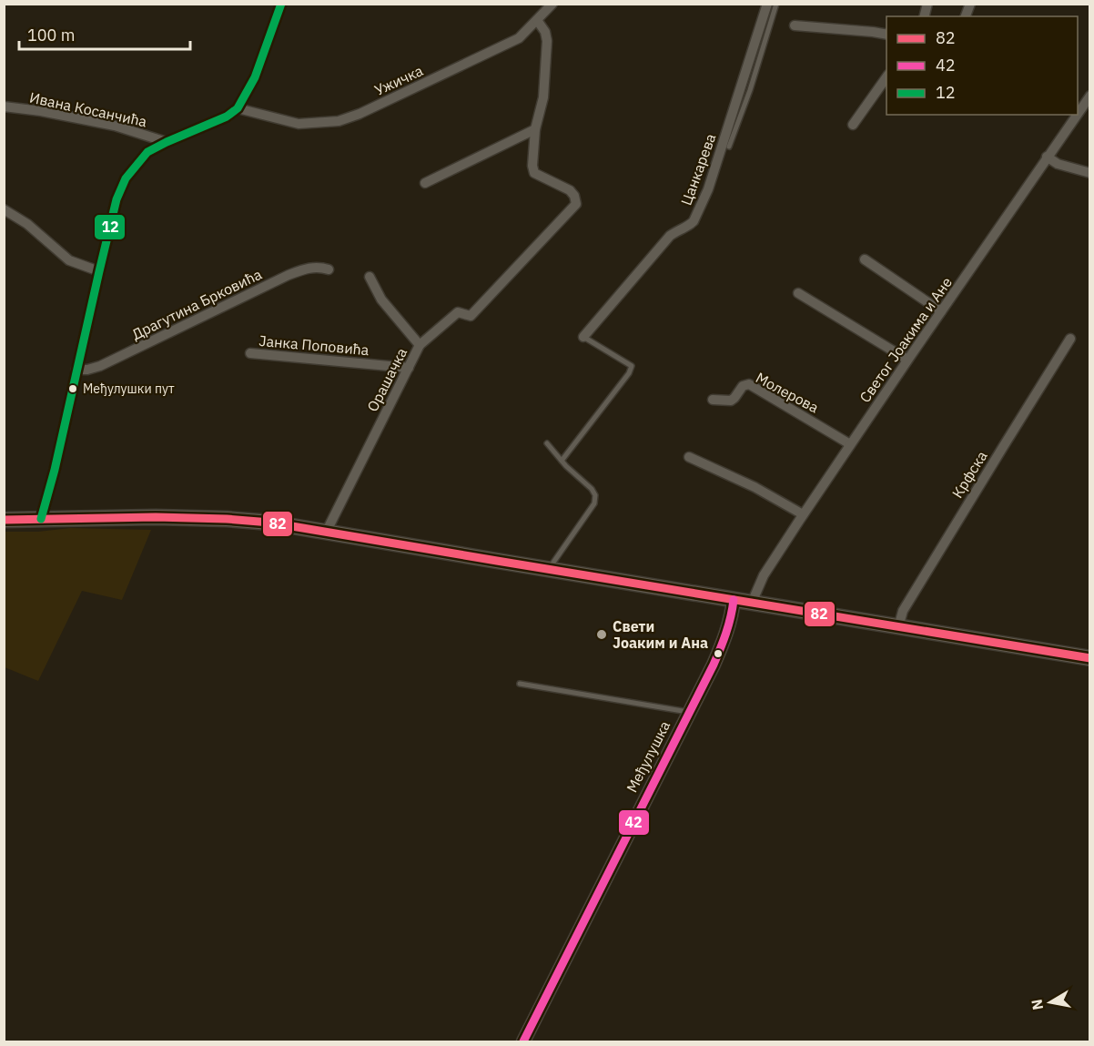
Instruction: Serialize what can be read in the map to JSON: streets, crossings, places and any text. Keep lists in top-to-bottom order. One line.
{"streets":{"street":["Ужичка","Ивана Косанчића","Цанкарева","Драгутина Брковића","Светог Јоакима и Ане","Јанка Поповића","Орашачка","Молерова","Крфска","Међулушка"]},"crossings":[["Светог Јоакима и Ане","Молерова"],["Јанка Поповића","Орашачка"]],"places":["Међулушки пут","Свети Јоаким и Ана"],"lines":["transit line 12","transit line 82","transit line 42"],"legend":["82","42","12"],"scale_bar":"100 m","north":"left"}
